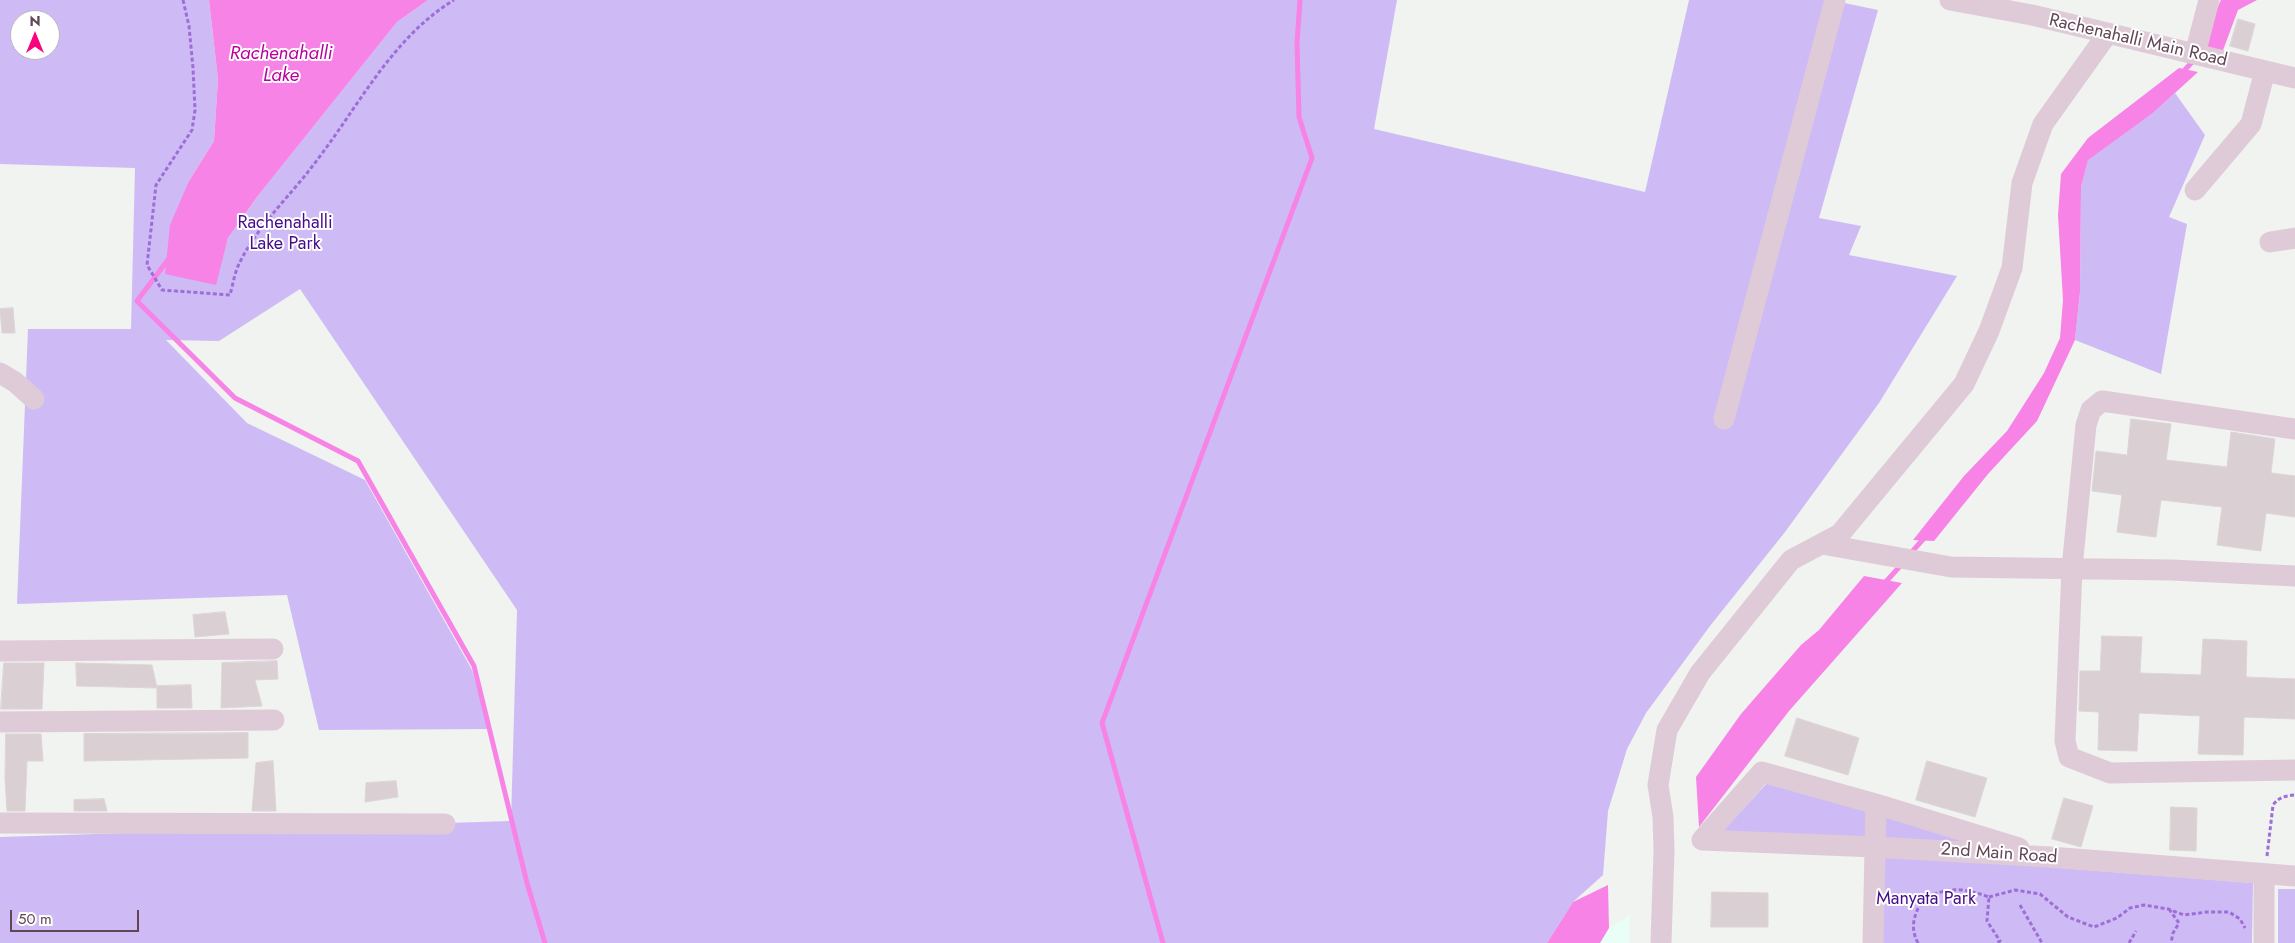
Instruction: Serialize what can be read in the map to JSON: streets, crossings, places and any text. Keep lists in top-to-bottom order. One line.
{"streets":{"street":["Rachenahalli Main Road","2nd Main Road"]},"water":["Rachenahalli Lake"],"parks":["Rachenahalli Lake Park","Manyata Park"],"scale_bar":"50 m","north":"top"}
